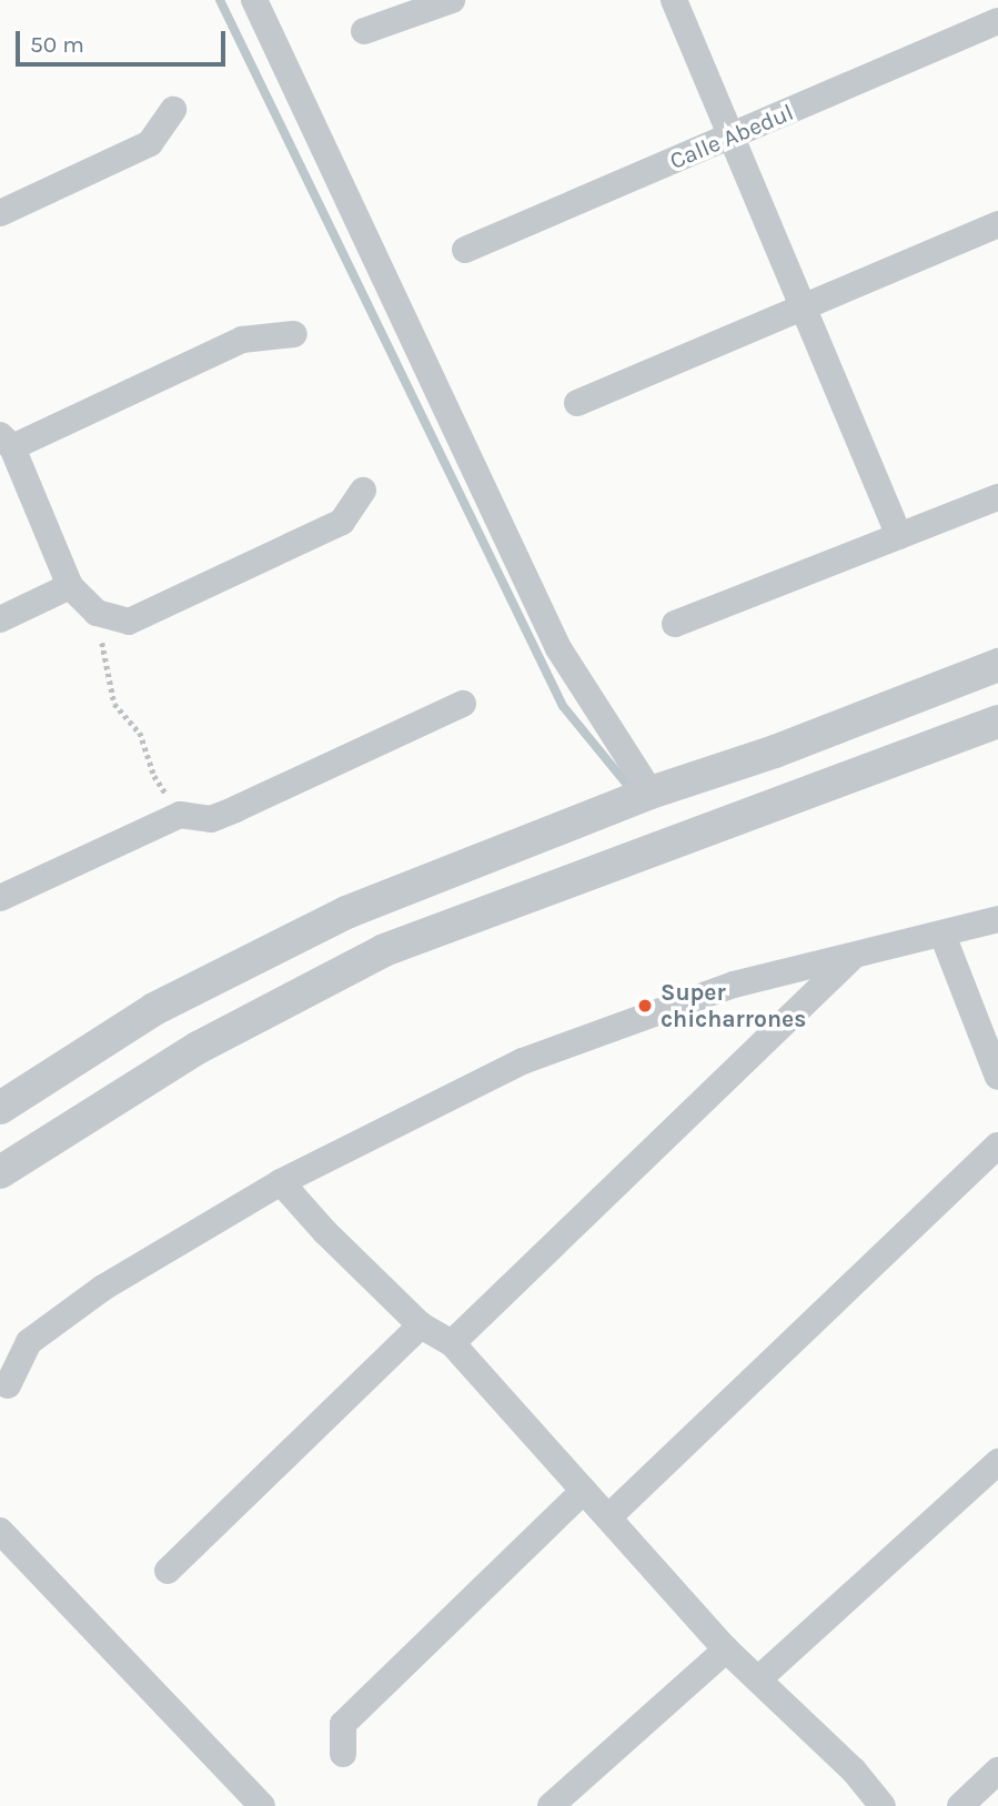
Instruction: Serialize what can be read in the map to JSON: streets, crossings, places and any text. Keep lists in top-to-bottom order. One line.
{"streets":{"street":["Calle Abedul"]},"places":["Super chicharrones"],"scale_bar":"50 m"}
